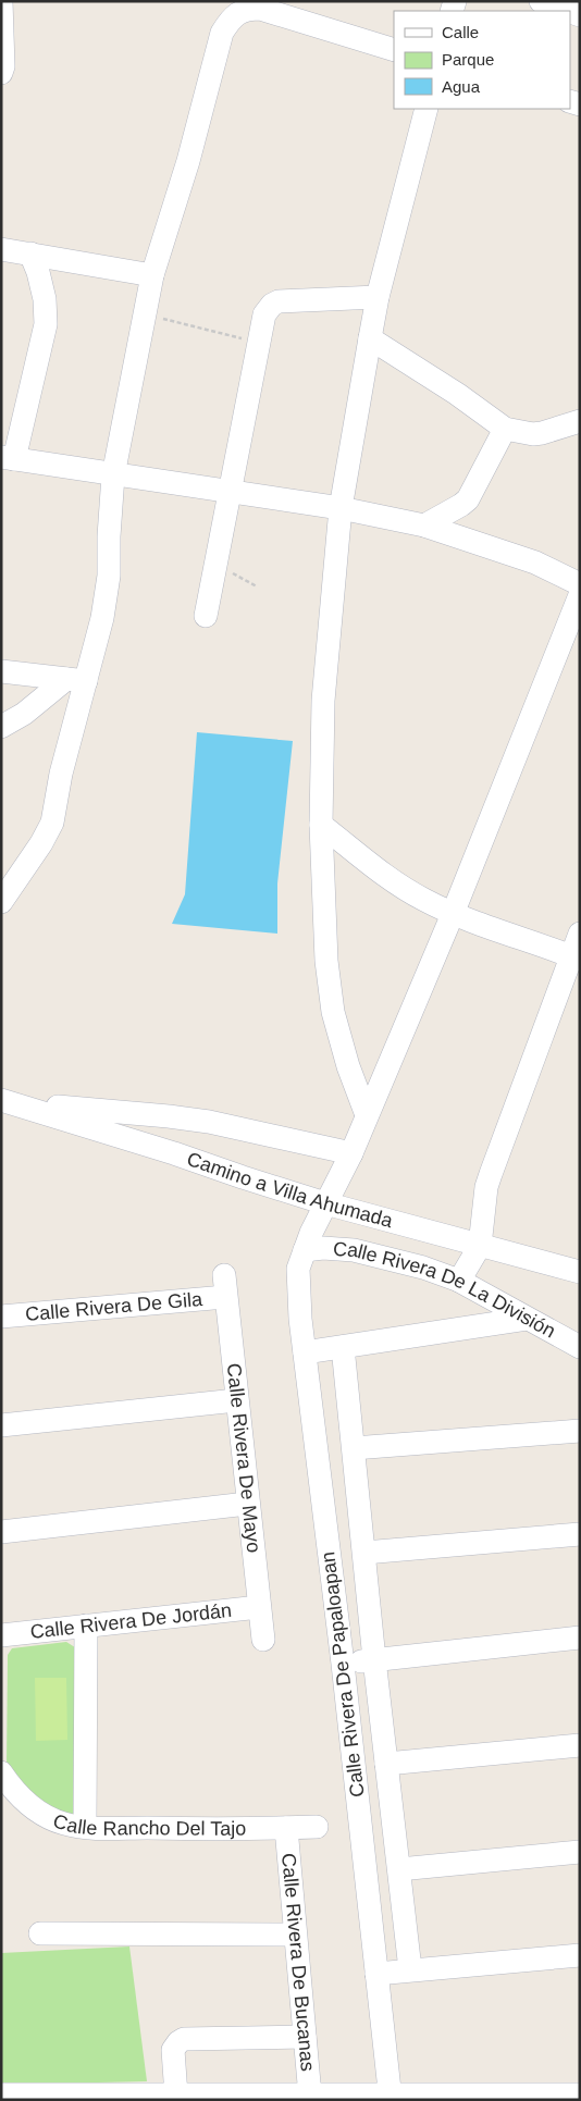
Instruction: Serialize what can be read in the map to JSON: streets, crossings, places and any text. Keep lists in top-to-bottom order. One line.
{"streets":{"street":["Camino a Villa Ahumada","Calle Rivera De La División","Calle Rivera De Gila","Calle Rivera De Mayo","Calle Rivera De Jordán","Calle Rivera De Papaloapan","Calle Rancho Del Tajo","Calle Rivera De Bucanas"]},"crossings":[["Camino a Villa Ahumada","Calle Rivera De Papaloapan"],["Calle Rivera De La División","Calle Rivera De Papaloapan"],["Calle Rivera De Gila","Calle Rivera De Mayo"],["Calle Rivera De Mayo","Calle Rivera De Jordán"],["Calle Rancho Del Tajo","Calle Rivera De Bucanas"]],"legend":["Calle","Parque","Agua"]}
